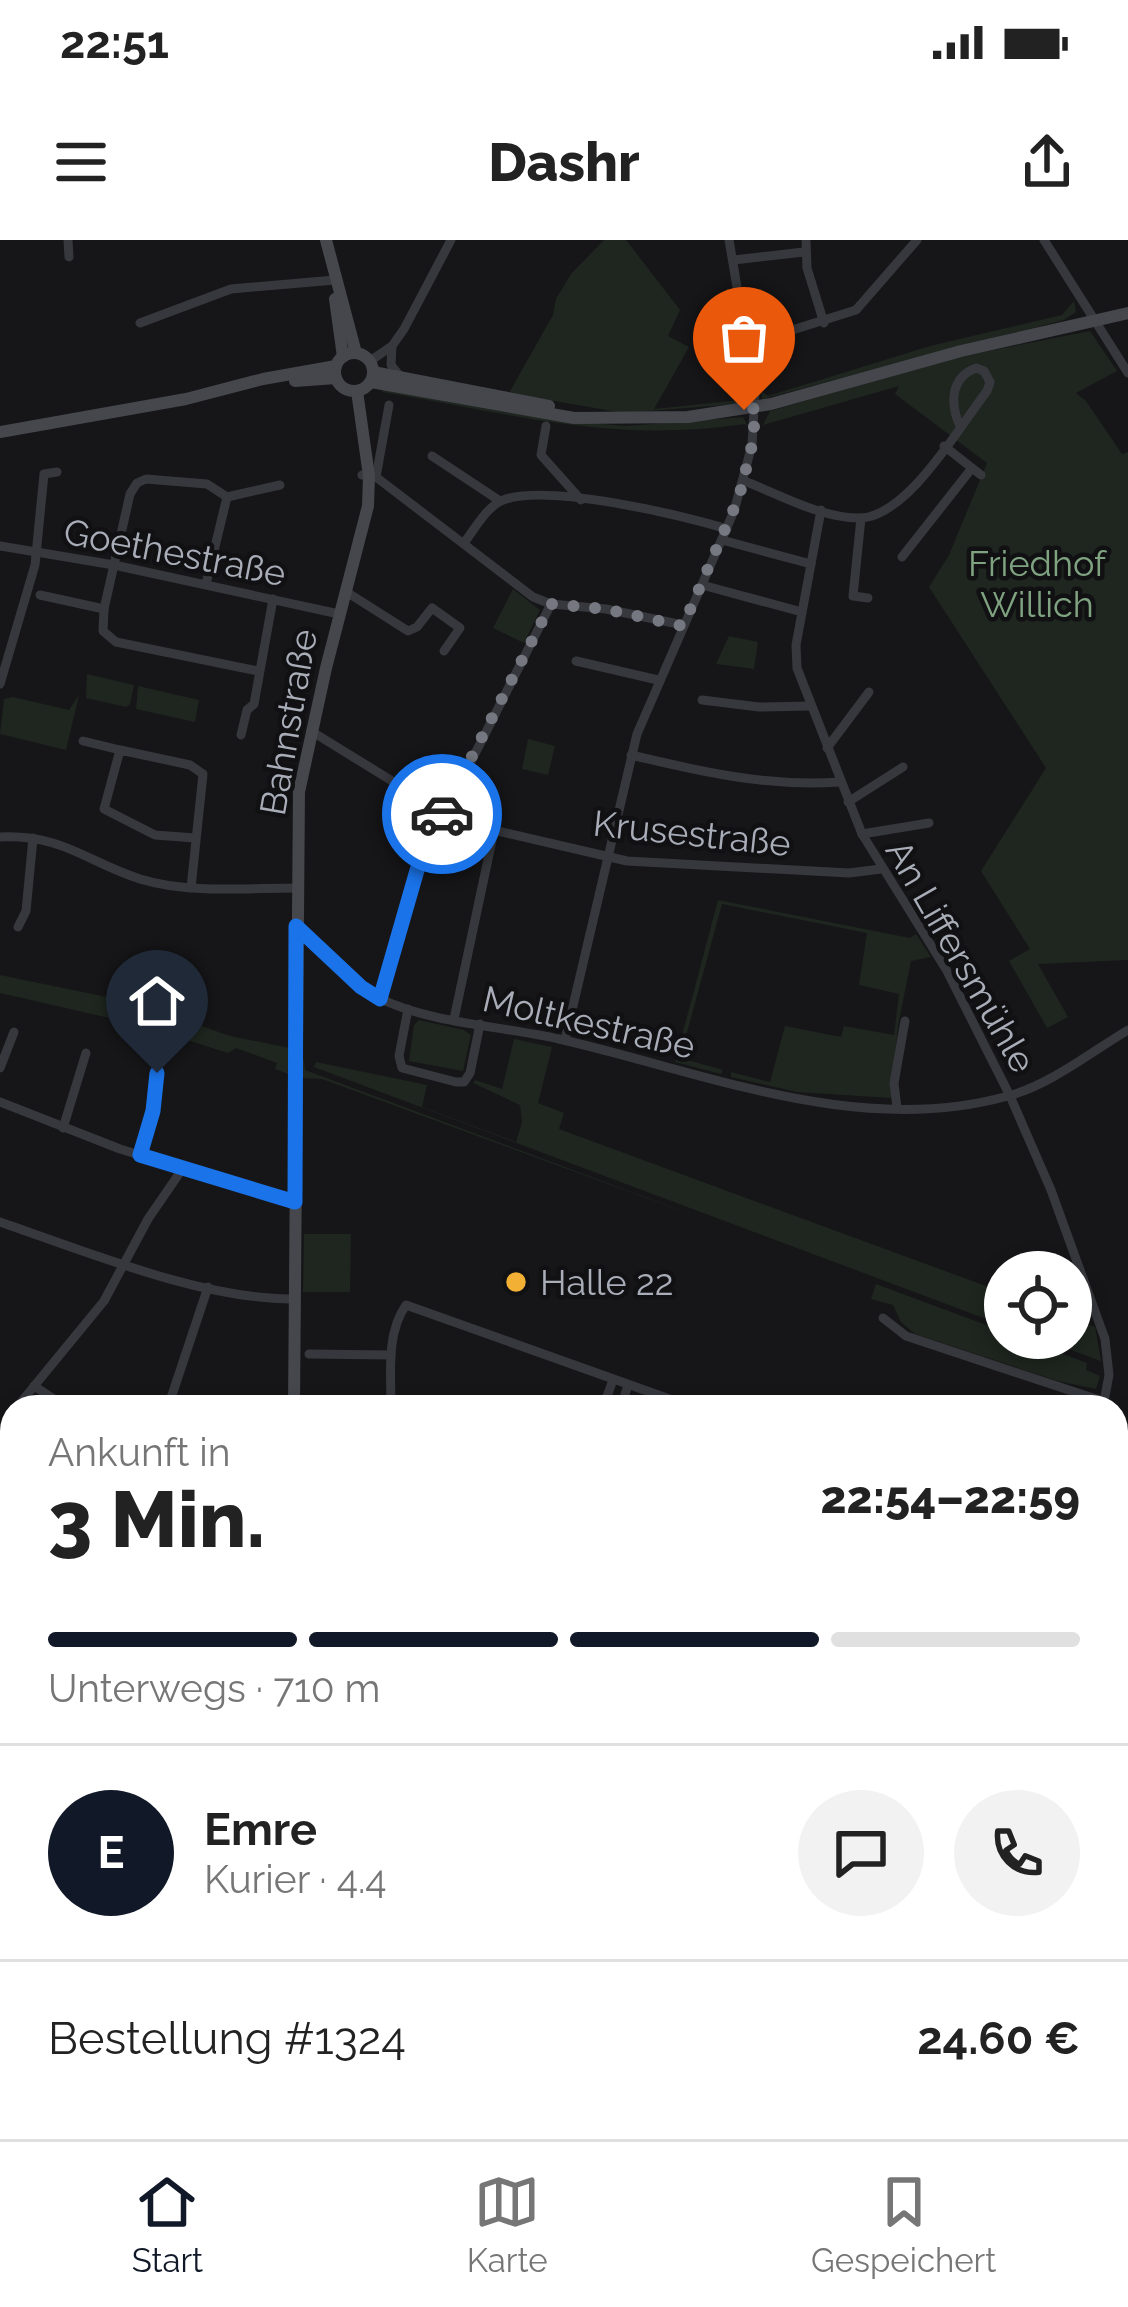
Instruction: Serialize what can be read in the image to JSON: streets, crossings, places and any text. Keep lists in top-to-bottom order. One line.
{"streets":{"main road":["Bahnstraße"],"street":["Goethestraße","Krusestraße","An Liffersmühle","Moltkestraße"]},"crossings":[["Goethestraße","Bahnstraße"],["Bahnstraße","Krusestraße"],["Bahnstraße","Moltkestraße"],["Krusestraße","An Liffersmühle"],["An Liffersmühle","Moltkestraße"]],"parks":["Friedhof Willich"],"places":["Halle 22"],"page":{"status":"22:51","header":"Dashr","heading":["3 Min.","Ankunft in","22:54–22:59"],"panel":["Emre","Kurier · 4.4","Bestellung #1324","24.60 €"],"bar":"Unterwegs · 710 m","round":"E","tabs":["Start","Karte","Gespeichert"]}}
